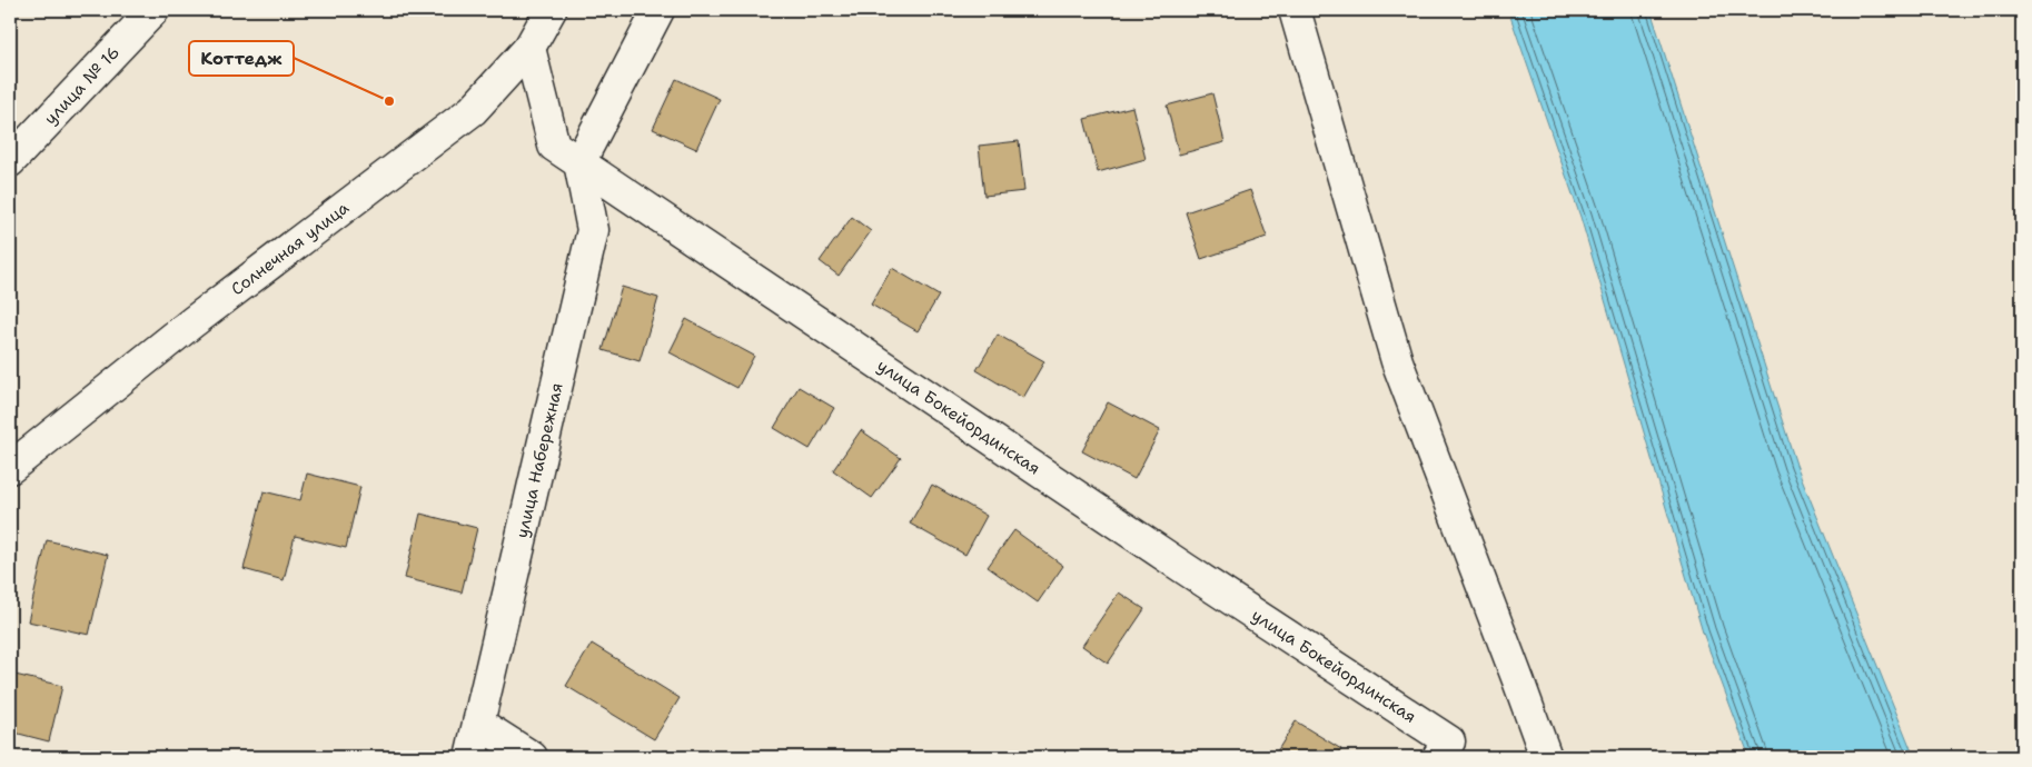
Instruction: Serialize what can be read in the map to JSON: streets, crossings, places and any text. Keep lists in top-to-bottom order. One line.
{"streets":{"street":["улица № 16","Солнечная улица","улица Бокейординская","улица Набережная"]},"crossings":[["Солнечная улица","улица Бокейординская"],["улица Бокейординская","улица Набережная"]],"places":["Коттедж"]}
